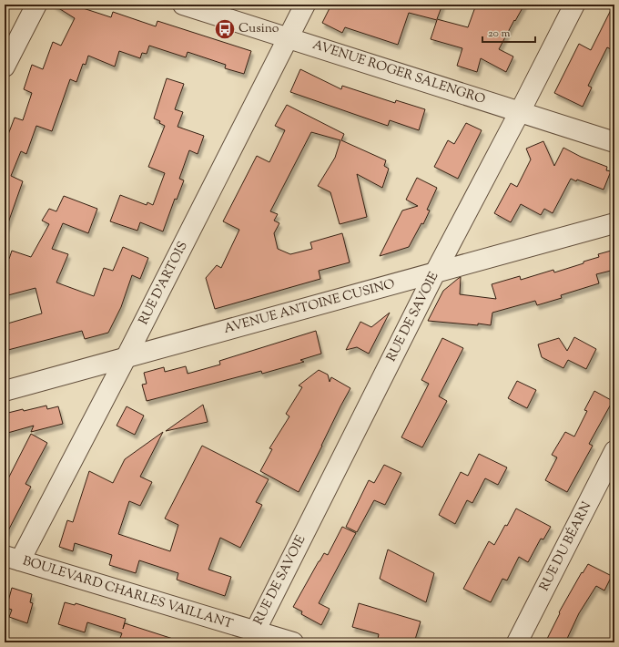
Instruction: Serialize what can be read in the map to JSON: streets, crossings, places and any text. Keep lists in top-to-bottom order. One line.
{"streets":{"street":["AVENUE ROGER SALENGRO","RUE D'ARTOIS","AVENUE ANTOINE CUSINO","RUE DE SAVOIE","RUE DU BÉARN","BOULEVARD CHARLES VAILLANT"]},"crossings":[["AVENUE ROGER SALENGRO","RUE D'ARTOIS"],["AVENUE ROGER SALENGRO","RUE DE SAVOIE"],["RUE D'ARTOIS","AVENUE ANTOINE CUSINO"],["RUE D'ARTOIS","BOULEVARD CHARLES VAILLANT"],["AVENUE ANTOINE CUSINO","RUE DE SAVOIE"],["RUE DE SAVOIE","BOULEVARD CHARLES VAILLANT"]],"places":{"bus stop":["Cusino"]},"scale_bar":"20 m"}
